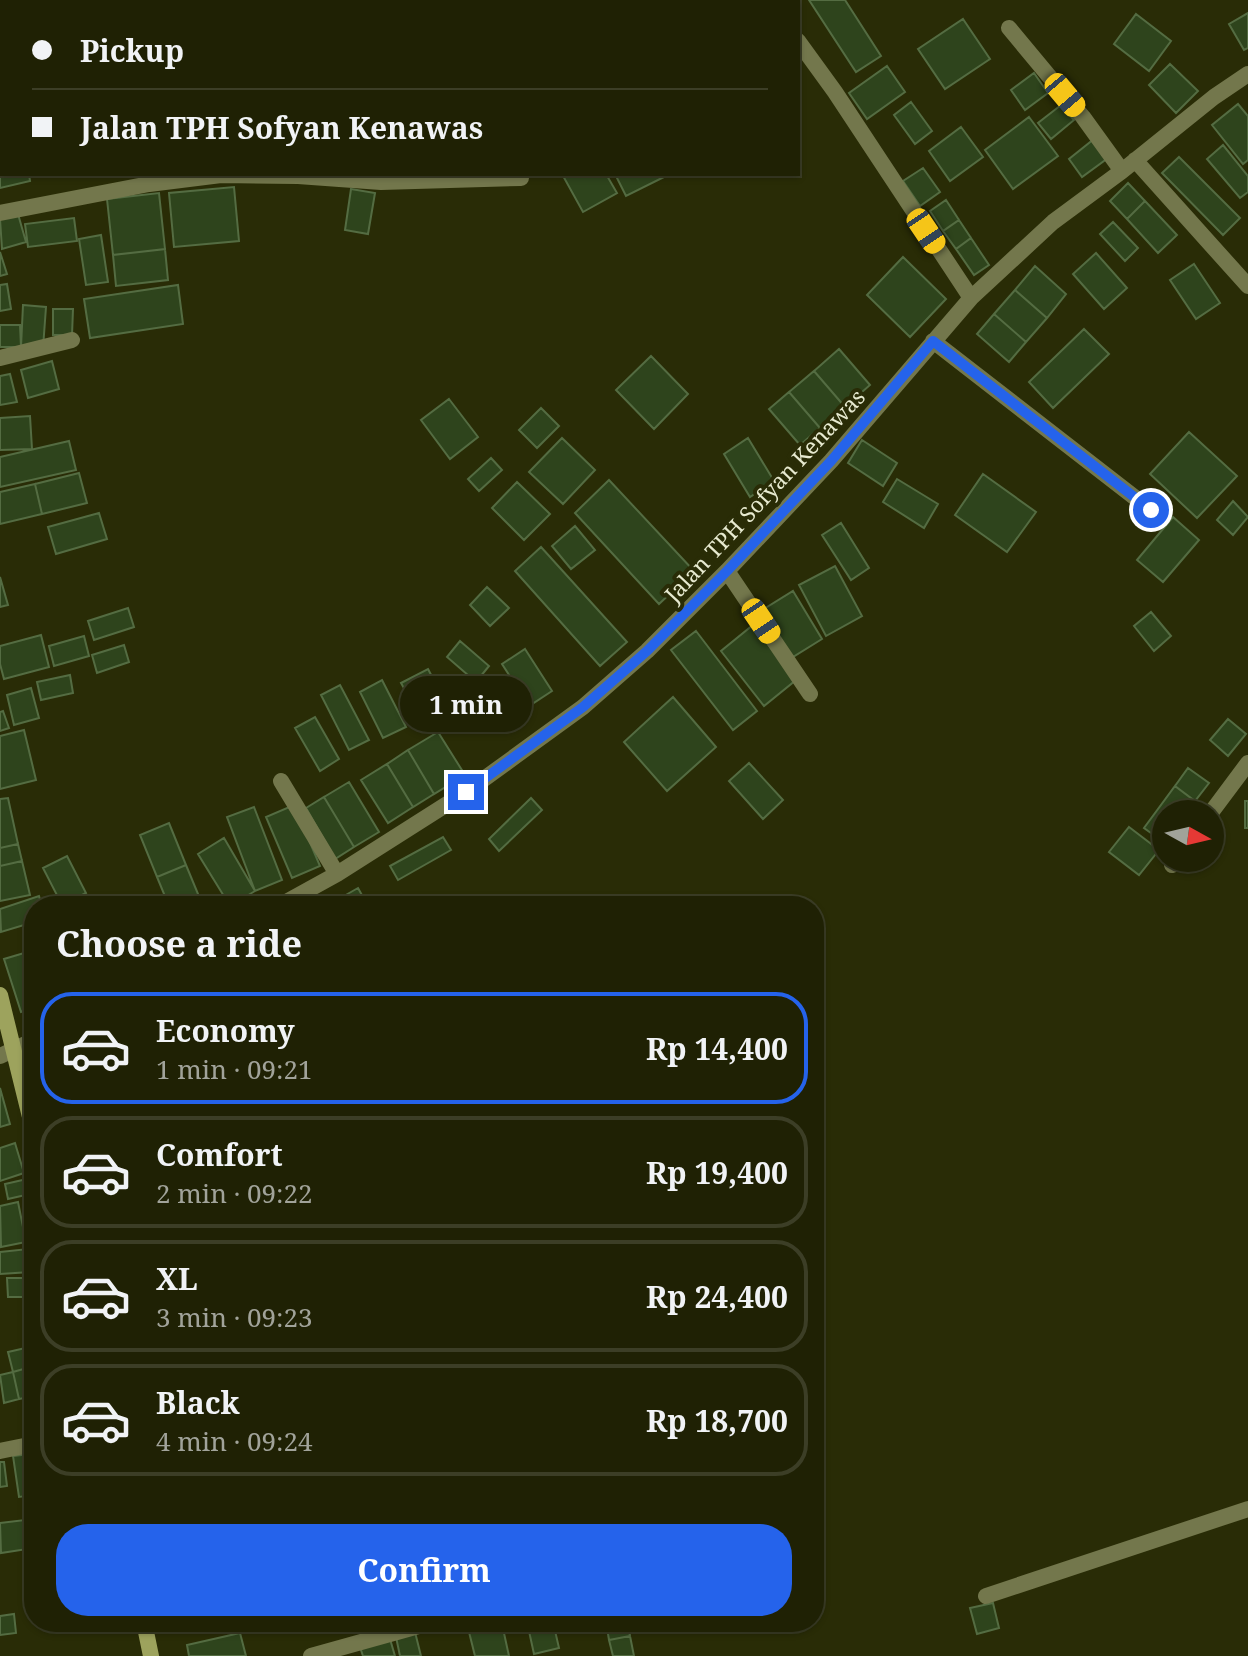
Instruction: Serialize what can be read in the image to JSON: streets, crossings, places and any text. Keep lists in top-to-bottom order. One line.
{"streets":{"street":["Jalan TPH Sofyan Kenawas"]},"north":"right","page":{"banner":["Pickup","Jalan TPH Sofyan Kenawas"],"bubble":"1 min","heading":"Choose a ride","list":[{"name":"Economy","note":"1 min · 09:21","value":"Rp 14,400"},{"name":"Comfort","note":"2 min · 09:22","value":"Rp 19,400"},{"name":"XL","note":"3 min · 09:23","value":"Rp 24,400"},{"name":"Black","note":"4 min · 09:24","value":"Rp 18,700"}],"buttons":"Confirm"}}
